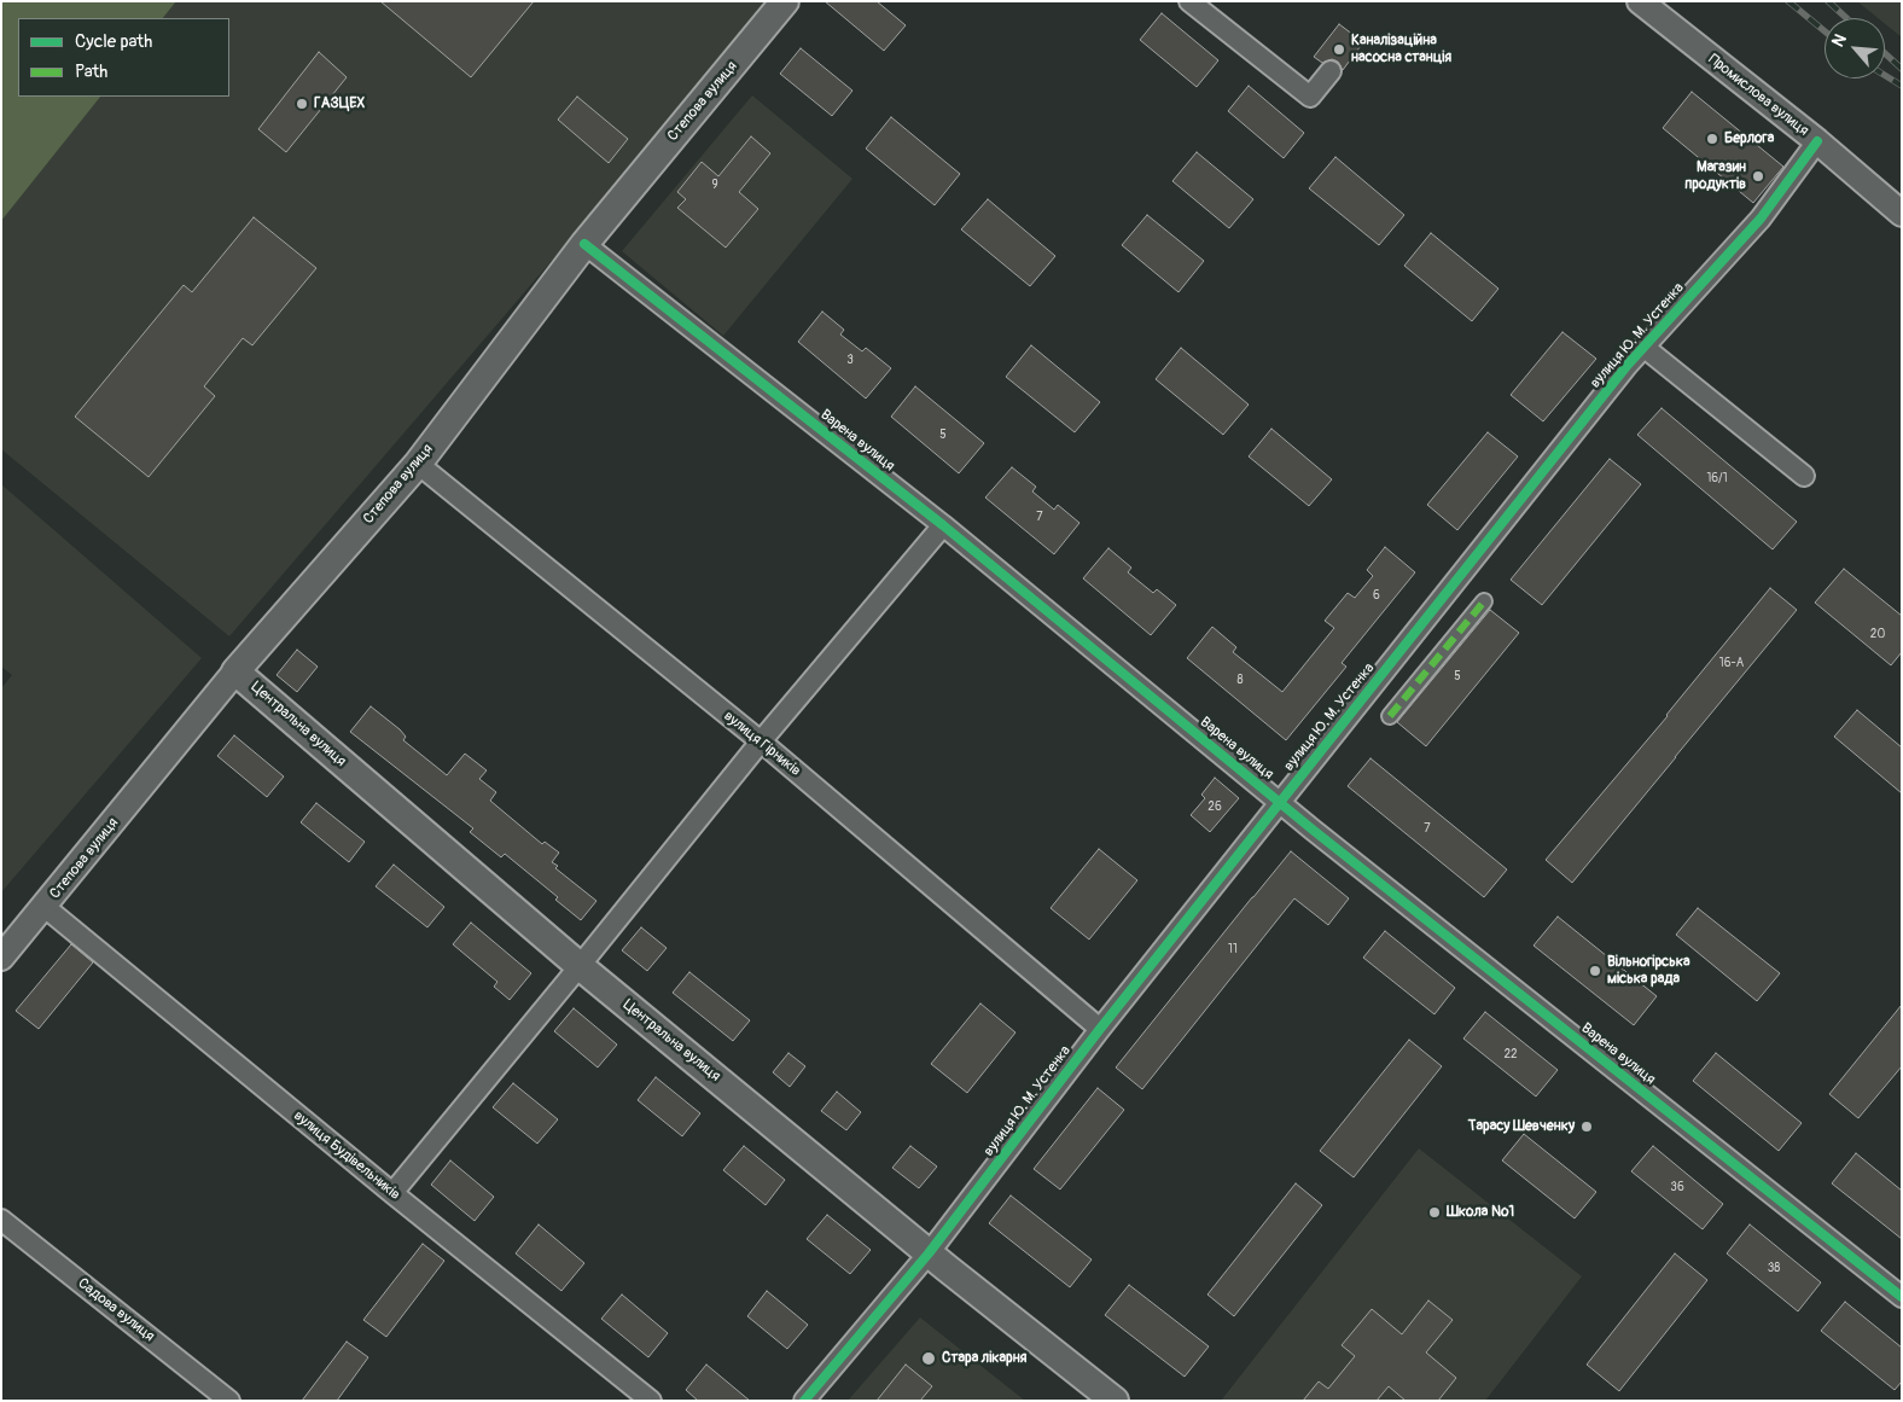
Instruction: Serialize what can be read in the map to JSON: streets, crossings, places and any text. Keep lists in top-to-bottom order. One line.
{"streets":{"main road":["Степова вулиця","Центральна вулиця"],"street":["Промислова вулиця","вулиця Ю. М. Устенка","Варена вулиця","вулиця Гірників","вулиця Будівельників","Садова вулиця"]},"crossings":[["Промислова вулиця","вулиця Ю. М. Устенка"],["Степова вулиця","Варена вулиця"],["Степова вулиця","Центральна вулиця"],["Степова вулиця","вулиця Гірників"],["Степова вулиця","вулиця Будівельників"],["вулиця Ю. М. Устенка","Варена вулиця"],["вулиця Ю. М. Устенка","Центральна вулиця"],["вулиця Ю. М. Устенка","вулиця Гірників"]],"places":["Каналізаційна насосна станція","ГАЗЦЕХ","Берлога","Магазин продуктів","Вільногірська міська рада","Тарасу Шевченку","Школа №1","Стара лікарня"],"house_numbers":["9","3","5","16/1","7","6","20","16-А","5","8","26","7","11","22","36","38"],"legend":["Cycle path","Path"],"north":"top left"}
